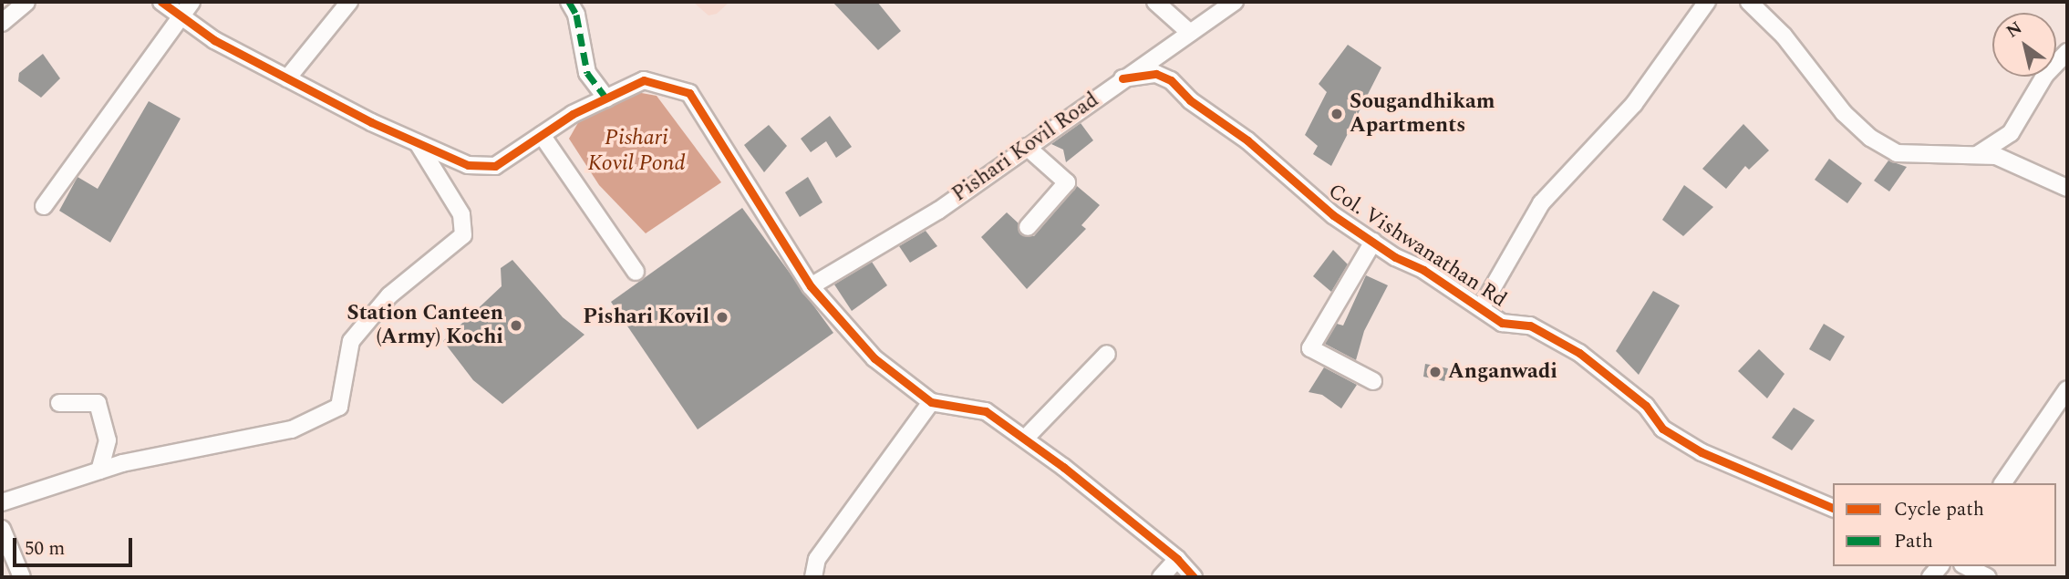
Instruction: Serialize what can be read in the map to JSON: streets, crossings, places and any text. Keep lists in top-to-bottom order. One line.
{"streets":{"street":["Pishari Kovil Road","Col. Vishwanathan Rd"]},"crossings":[["Pishari Kovil Road","Col. Vishwanathan Rd"]],"water":["Pishari Kovil Pond"],"places":["Sougandhikam Apartments","Pishari Kovil","Station Canteen (Army) Kochi","Anganwadi"],"legend":["Cycle path","Path"],"scale_bar":"50 m","north":"top left"}
